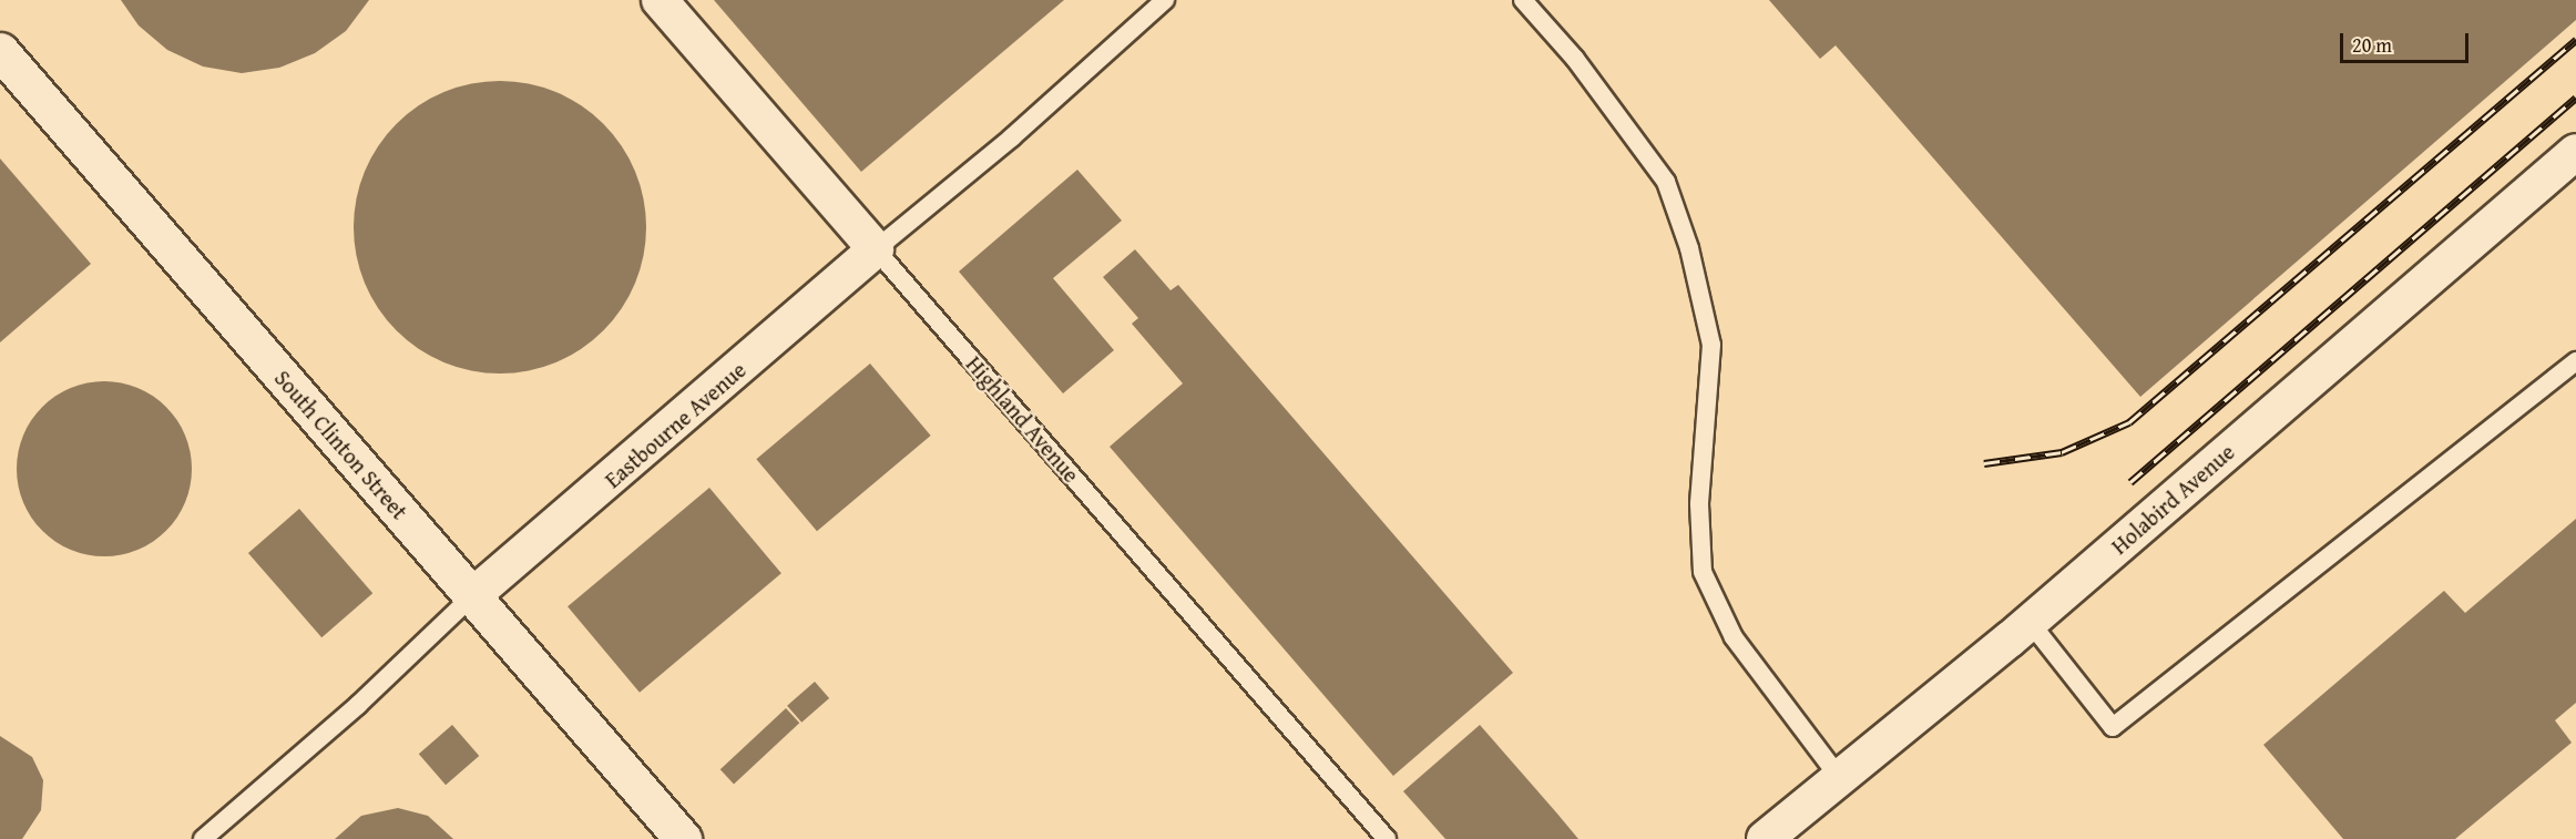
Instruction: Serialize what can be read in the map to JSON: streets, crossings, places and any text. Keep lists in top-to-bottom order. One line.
{"streets":{"main road":["South Clinton Street"],"street":["Highland Avenue","Eastbourne Avenue","Holabird Avenue"]},"crossings":[["Highland Avenue","Eastbourne Avenue"],["Eastbourne Avenue","South Clinton Street"]],"scale_bar":"20 m"}
